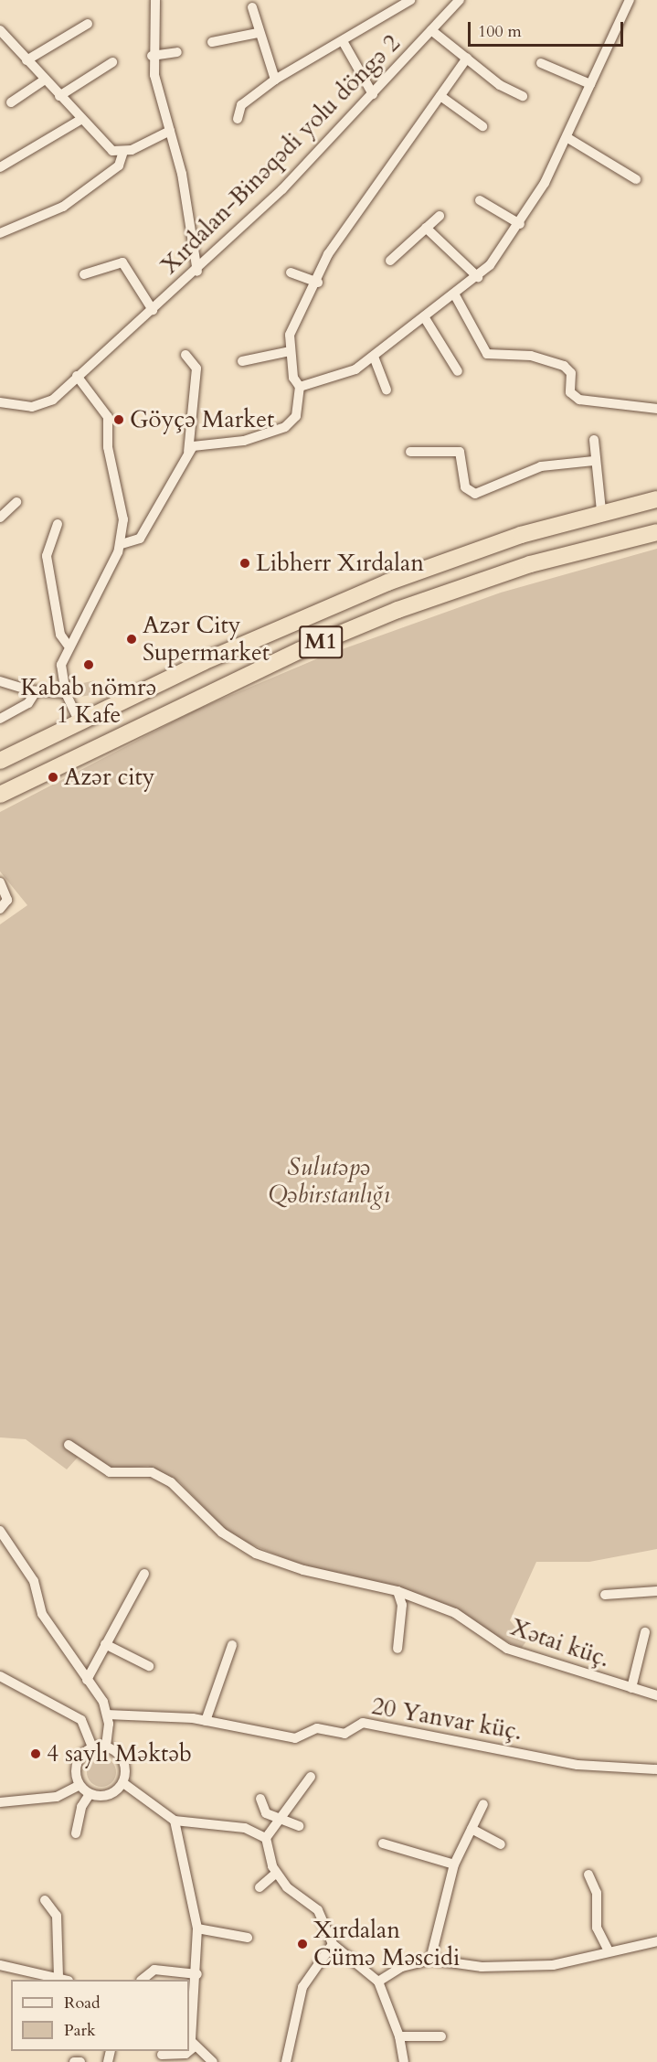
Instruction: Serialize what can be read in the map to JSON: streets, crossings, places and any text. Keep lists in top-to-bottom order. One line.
{"streets":{"highway":["M1"],"street":["Xırdalan-Binəqədi yolu döngə 2","Xətai küç.","20 Yanvar küç."]},"parks":["Sulutəpə Qəbirstanlığı"],"places":["Göyçə Market","Libherr Xırdalan","Azər City Supermarket","Kabab nömrə 1 Kafe","Azər city","4 saylı Məktəb","Xırdalan Cümə Məscidi"],"legend":["Road","Park"],"scale_bar":"100 m"}
